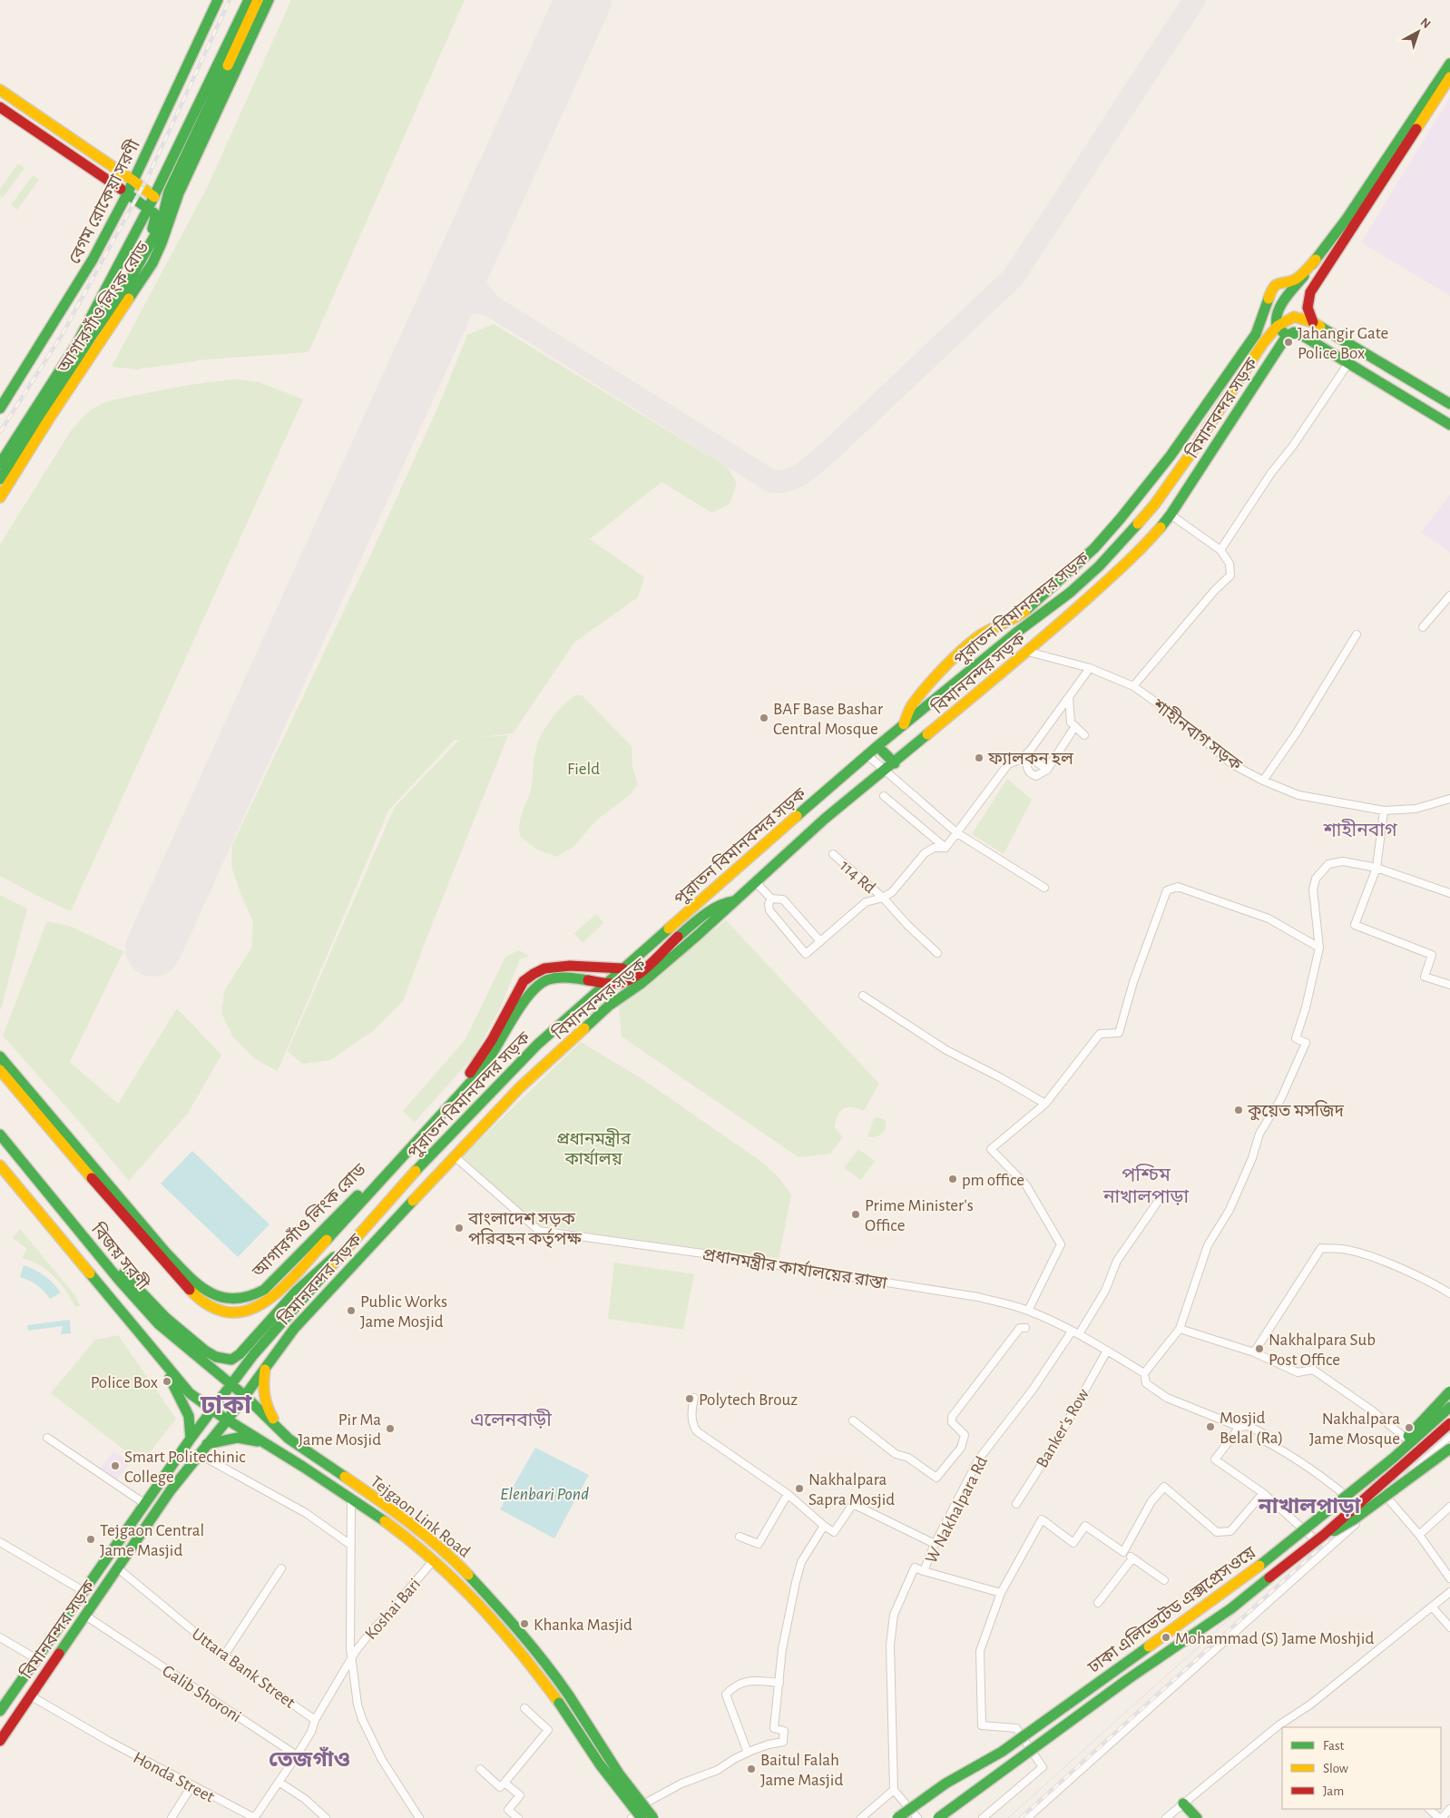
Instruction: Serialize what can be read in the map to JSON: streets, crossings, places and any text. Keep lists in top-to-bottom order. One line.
{"streets":{"main road":["বেগম রোকেয়া সরণী","আগারগাঁও লিংক রোড","বিমানবন্দর সড়ক","পুরাতন বিমানবন্দর সড়ক","বিজয় সরণী","Tejgaon Link Road","ঢাকা এলিভেটেড এক্সপ্রেসওয়ে"],"street":["শাহীনবাগ সড়ক","114 Rd","প্রধানমন্ত্রীর কার্যালয়ের রাস্তা","Banker's Row","W Nakhalpara Rd","Koshai Bari","Uttara Bank Street","Galib Shoroni","Honda Street"]},"crossings":[["আগারগাঁও লিংক রোড","বিমানবন্দর সড়ক"],["আগারগাঁও লিংক রোড","পুরাতন বিমানবন্দর সড়ক"],["বিমানবন্দর সড়ক","পুরাতন বিমানবন্দর সড়ক"],["বিমানবন্দর সড়ক","শাহীনবাগ সড়ক"],["বিমানবন্দর সড়ক","বিজয় সরণী"],["বিমানবন্দর সড়ক","প্রধানমন্ত্রীর কার্যালয়ের রাস্তা"],["বিমানবন্দর সড়ক","Tejgaon Link Road"],["বিমানবন্দর সড়ক","Uttara Bank Street"],["বিমানবন্দর সড়ক","Galib Shoroni"],["বিমানবন্দর সড়ক","Honda Street"],["পুরাতন বিমানবন্দর সড়ক","বিজয় সরণী"],["পুরাতন বিমানবন্দর সড়ক","Tejgaon Link Road"],["বিজয় সরণী","Tejgaon Link Road"],["প্রধানমন্ত্রীর কার্যালয়ের রাস্তা","Banker's Row"],["প্রধানমন্ত্রীর কার্যালয়ের রাস্তা","W Nakhalpara Rd"],["Tejgaon Link Road","Koshai Bari"],["Galib Shoroni","Honda Street"]],"districts":["শাহীনবাগ","পশ্চিম নাখালপাড়া","ঢাকা","এলেনবাড়ী","নাখালপাড়া","তেজগাঁও"],"water":["Elenbari Pond"],"parks":["Field","প্রধানমন্ত্রীর কার্যালয়"],"places":["Jahangir Gate Police Box","BAF Base Bashar Central Mosque","ফ্যালকন হল","কুয়েত মসজিদ","pm office","Prime Minister's Office","বাংলাদেশ সড়ক পরিবহন কর্তৃপক্ষ","Public Works Jame Mosjid","Nakhalpara Sub Post Office","Police Box","Polytech Brouz","Mosjid Belal (Ra)","Nakhalpara Jame Mosque","Pir Ma Jame Mosjid","Smart Politechinic College","Nakhalpara Sapra Mosjid","Tejgaon Central Jame Masjid","Khanka Masjid","Mohammad (S) Jame Moshjid","Baitul Falah Jame Masjid"],"legend":["Fast","Slow","Jam"],"north":"top right"}
